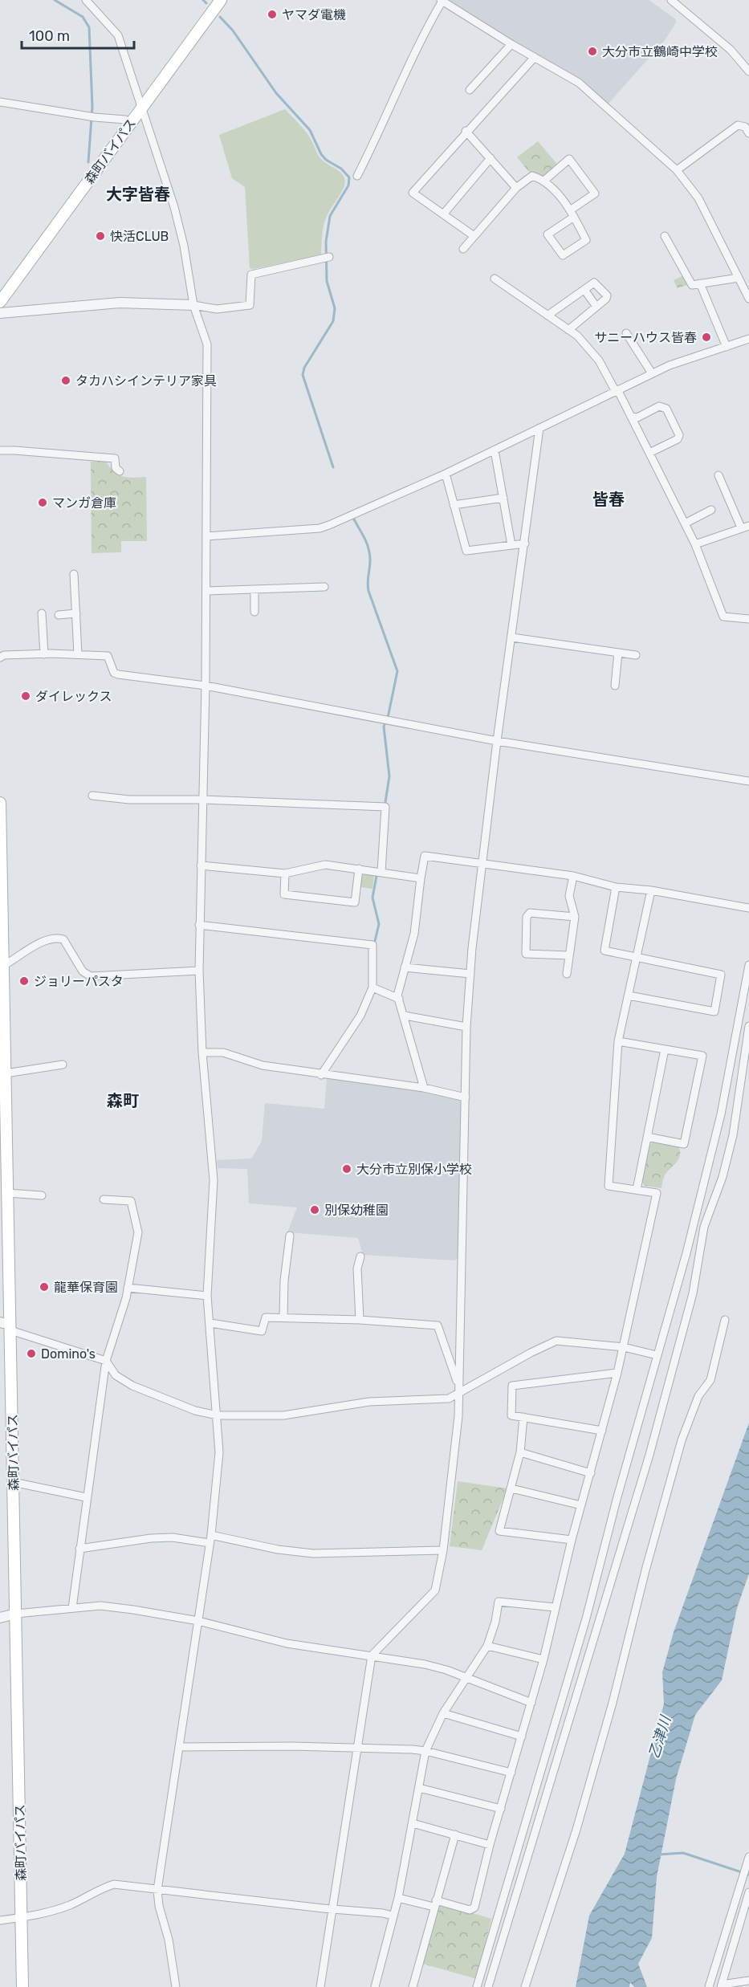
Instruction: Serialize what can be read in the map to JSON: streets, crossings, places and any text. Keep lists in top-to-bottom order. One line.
{"streets":{"main road":["森町バイパス"]},"districts":["大字皆春","皆春","森町"],"water":["乙津川"],"places":["ヤマダ電機","大分市立鶴崎中学校","快活CLUB","サニーハウス皆春","タカハシインテリア家具","マンガ倉庫","ダイレックス","ジョリーパスタ","大分市立別保小学校","別保幼稚園","龍華保育園","Domino's"],"scale_bar":"100 m"}
